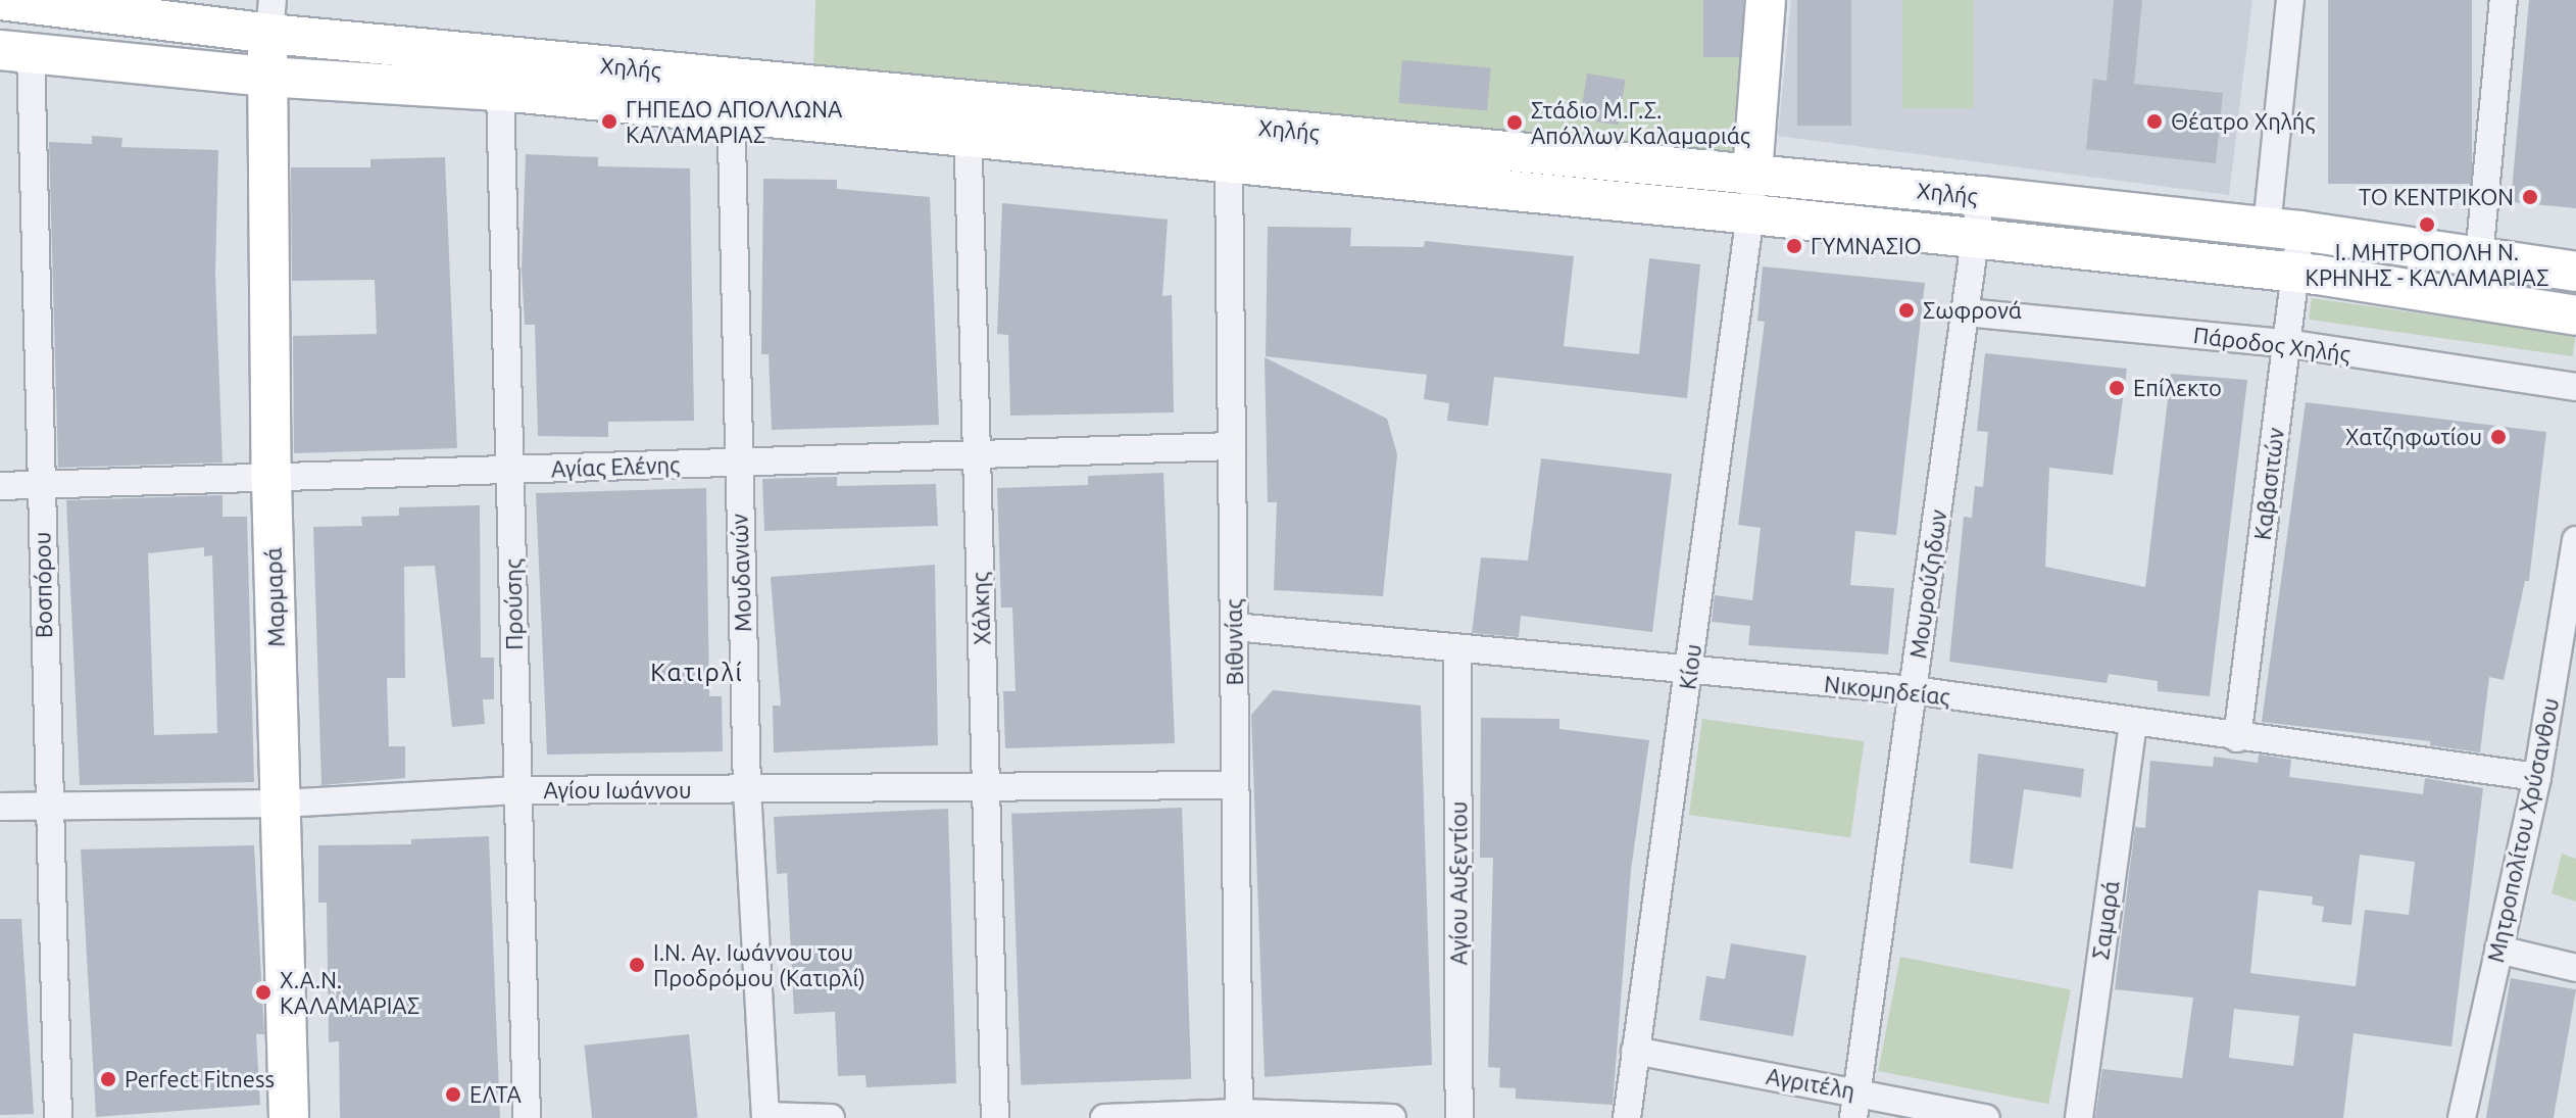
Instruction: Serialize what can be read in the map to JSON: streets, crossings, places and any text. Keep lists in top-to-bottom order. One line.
{"streets":{"main road":["Χηλής","Μαρμαρά"],"street":["Πάροδος Χηλής","Αγίας Ελένης","Καβασιτών","Μουδανιών","Μουρούζηδων","Βοσπόρου","Προύσης","Χάλκης","Βιθυνίας","Κίου","Νικομηδείας","Αγίου Ιωάννου","Μητροπολίτου Χρύσανθου","Αγίου Αυξεντίου","Σαμαρά","Αγριτέλη"]},"crossings":[["Χηλής","Καβασιτών"],["Χηλής","Μουδανιών"],["Χηλής","Μουρούζηδων"],["Χηλής","Βοσπόρου"],["Χηλής","Μαρμαρά"],["Χηλής","Προύσης"],["Χηλής","Χάλκης"],["Χηλής","Βιθυνίας"],["Χηλής","Κίου"],["Πάροδος Χηλής","Καβασιτών"],["Πάροδος Χηλής","Μουρούζηδων"],["Αγίας Ελένης","Μουδανιών"],["Αγίας Ελένης","Βοσπόρου"],["Αγίας Ελένης","Μαρμαρά"],["Αγίας Ελένης","Προύσης"],["Αγίας Ελένης","Χάλκης"],["Αγίας Ελένης","Βιθυνίας"],["Καβασιτών","Νικομηδείας"],["Μουδανιών","Αγίου Ιωάννου"],["Μουρούζηδων","Νικομηδείας"],["Μουρούζηδων","Αγριτέλη"],["Βοσπόρου","Αγίου Ιωάννου"],["Μαρμαρά","Αγίου Ιωάννου"],["Προύσης","Αγίου Ιωάννου"],["Χάλκης","Αγίου Ιωάννου"],["Βιθυνίας","Νικομηδείας"],["Βιθυνίας","Αγίου Ιωάννου"],["Κίου","Νικομηδείας"],["Κίου","Αγριτέλη"],["Νικομηδείας","Μητροπολίτου Χρύσανθου"],["Νικομηδείας","Αγίου Αυξεντίου"],["Νικομηδείας","Σαμαρά"]],"districts":["Κατιρλί"],"places":["ΓΗΠΕΔΟ ΑΠΟΛΛΩΝΑ ΚΑΛΑΜΑΡΙΑΣ","Θέατρο Χηλής","Στάδιο Μ.Γ.Σ. Απόλλων Καλαμαριάς","ΤΟ ΚΕΝΤΡΙΚΟΝ","Ι. ΜΗΤΡΟΠΟΛΗ Ν. ΚΡΗΝΗΣ - ΚΑΛΑΜΑΡΙΑΣ","ΓΥΜΝΑΣΙΟ","Σωφρονά","Επίλεκτο","Χατζηφωτίου","Ι.Ν. Αγ. Ιωάννου του Προδρόμου (Κατιρλί)","Χ.Α.Ν. ΚΑΛΑΜΑΡΙΑΣ","Perfect Fitness","ΕΛΤΑ"]}
